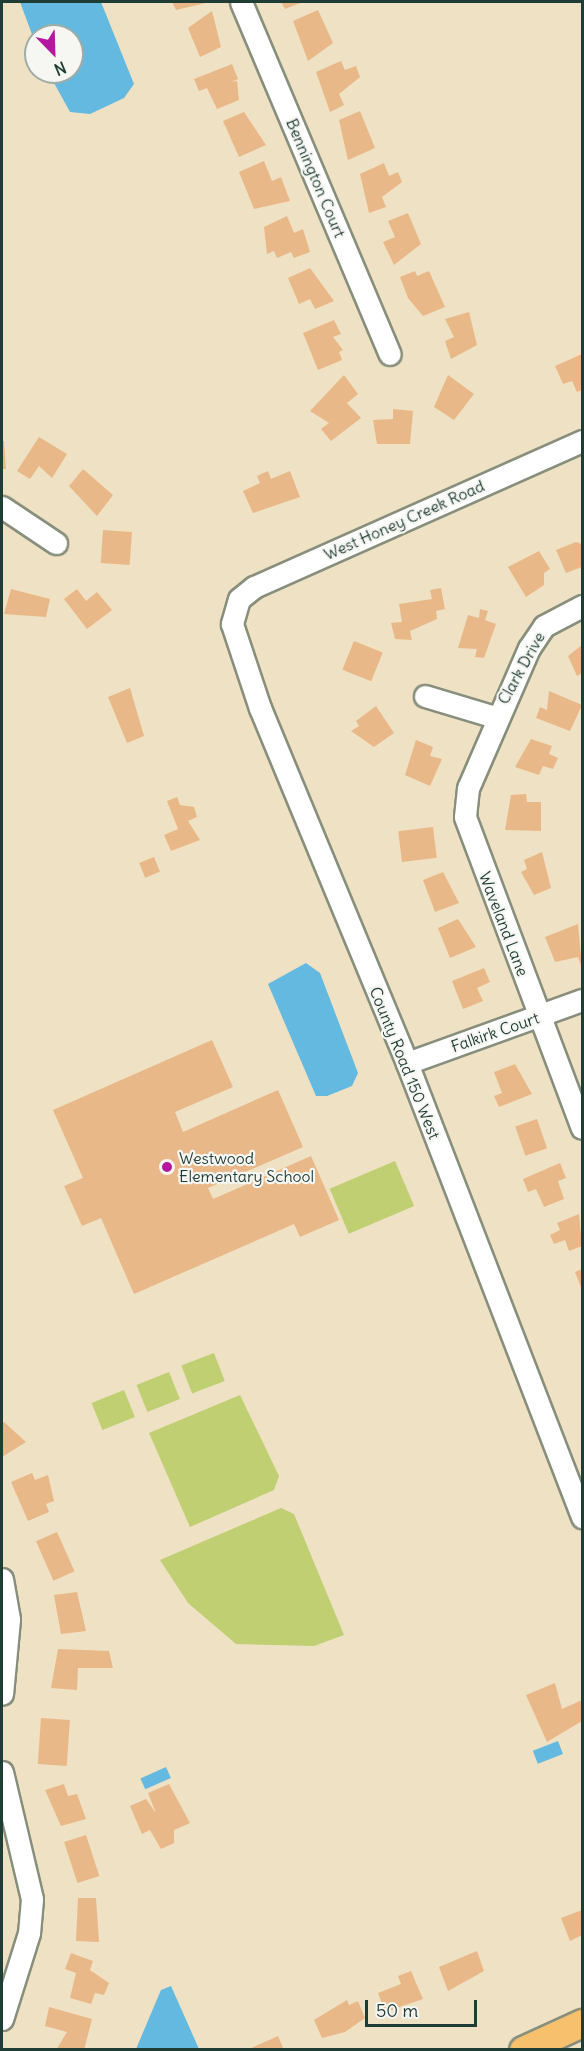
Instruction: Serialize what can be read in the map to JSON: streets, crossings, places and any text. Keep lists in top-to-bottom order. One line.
{"streets":{"street":["Bennington Court","West Honey Creek Road","Clark Drive","Waveland Lane","Falkirk Court","County Road 150 West"]},"crossings":[["West Honey Creek Road","County Road 150 West"],["Clark Drive","Waveland Lane"],["Waveland Lane","Falkirk Court"],["Falkirk Court","County Road 150 West"]],"places":["Westwood Elementary School"],"scale_bar":"50 m","north":"bottom right"}
